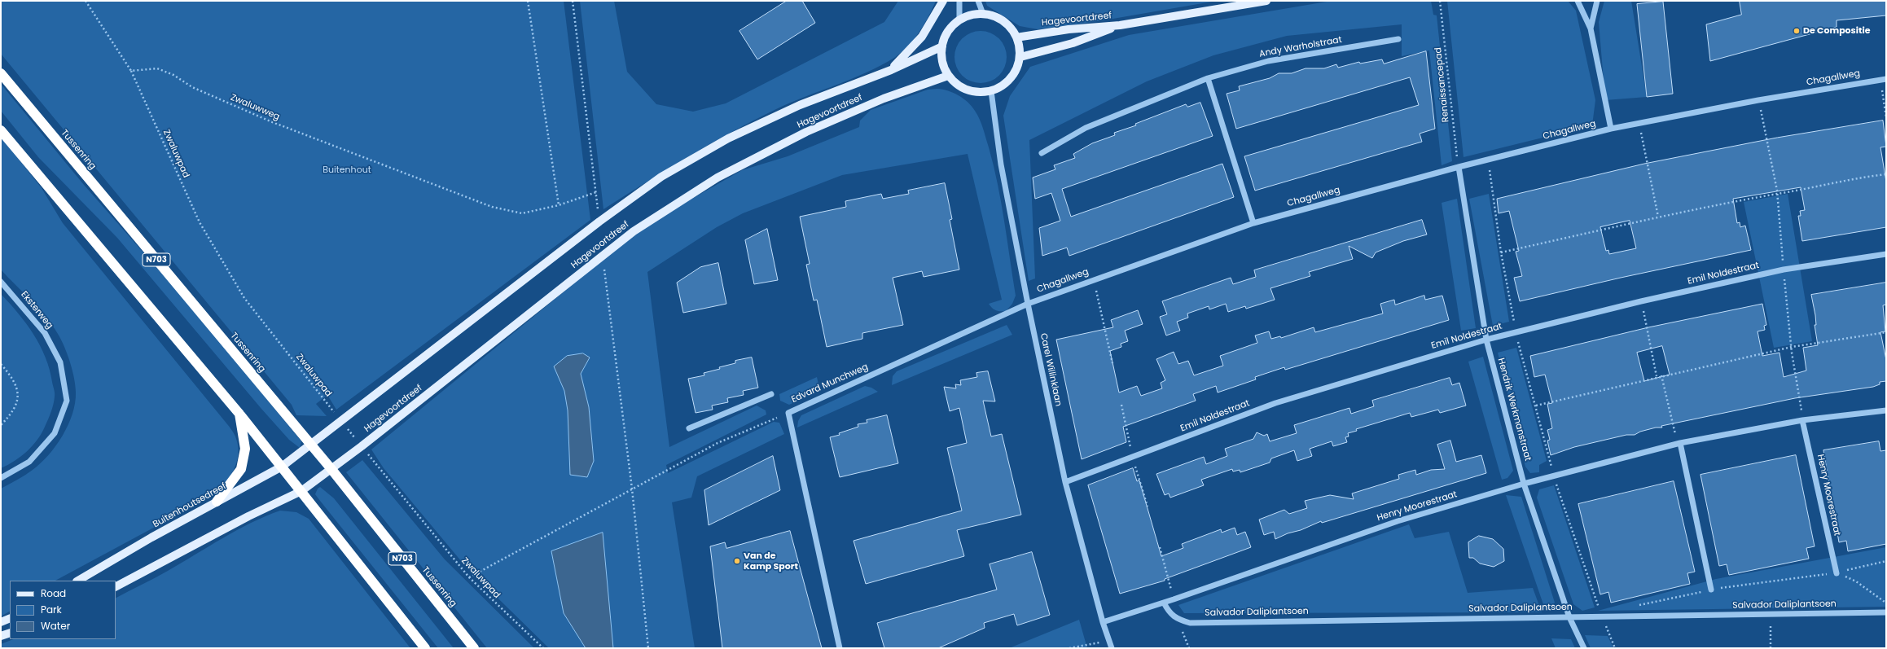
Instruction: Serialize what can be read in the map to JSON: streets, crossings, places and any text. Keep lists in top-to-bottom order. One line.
{"streets":{"highway":["Tussenring","N703"],"main road":["Hagevoortdreef","Buitenhoutsedreef"],"street":["Andy Warholstraat","Chagallweg","Emil Noldestraat","Eksterweg","Carel Willinklaan","Edvard Munchweg","Hendrik Werkmanstraat","Henry Moorestraat","Salvador Daliplantsoen"],"path":["Renaissancepad","Zwaluwweg","Zwaluwpad"]},"crossings":[["Hagevoortdreef","Tussenring"],["Hagevoortdreef","Zwaluwpad"],["Hagevoortdreef","Carel Willinklaan"],["Hagevoortdreef","Buitenhoutsedreef"],["Chagallweg","Renaissancepad"],["Chagallweg","Carel Willinklaan"],["Chagallweg","Edvard Munchweg"],["Chagallweg","Hendrik Werkmanstraat"],["Renaissancepad","Hendrik Werkmanstraat"],["Zwaluwweg","Zwaluwpad"],["Tussenring","Buitenhoutsedreef"],["Emil Noldestraat","Carel Willinklaan"],["Emil Noldestraat","Hendrik Werkmanstraat"],["Carel Willinklaan","Edvard Munchweg"],["Carel Willinklaan","Henry Moorestraat"],["Hendrik Werkmanstraat","Henry Moorestraat"],["Hendrik Werkmanstraat","Salvador Daliplantsoen"]],"parks":["Buitenhout"],"places":["De Compositie","Van de Kamp Sport"],"legend":["Road","Park","Water"]}
